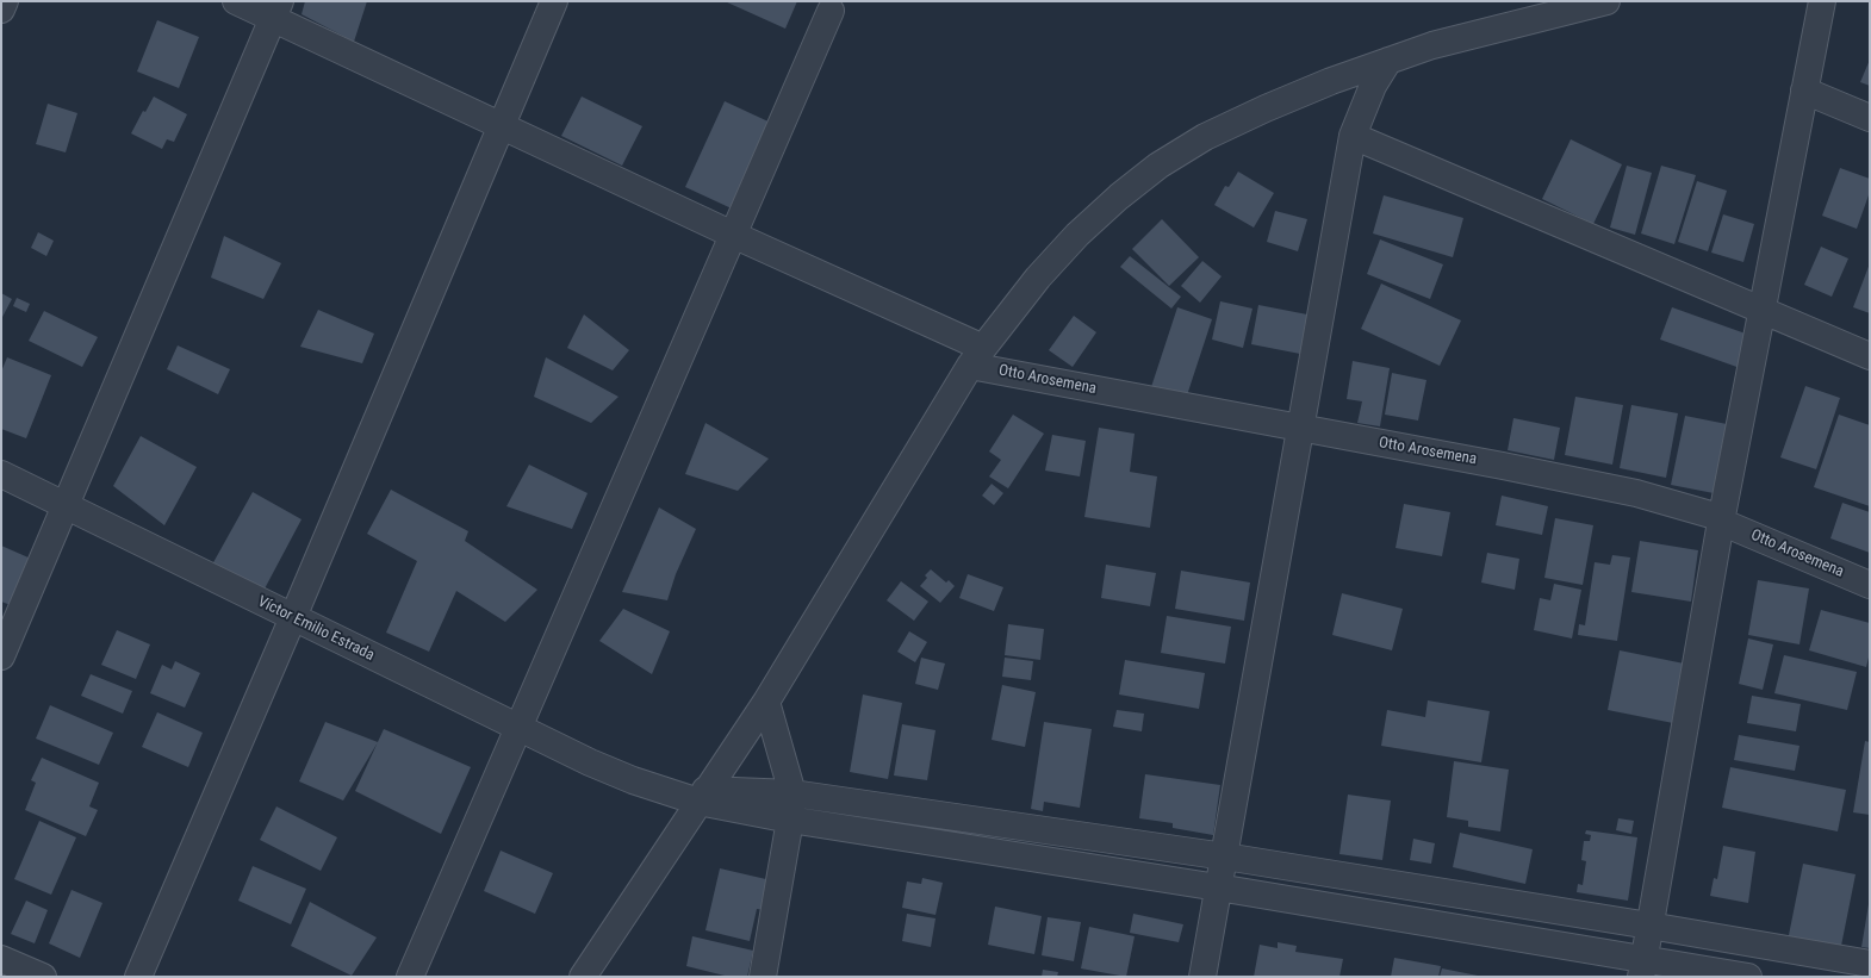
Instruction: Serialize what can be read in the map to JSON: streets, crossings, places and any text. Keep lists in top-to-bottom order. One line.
{"streets":{"street":["Otto Arosemena","Víctor Emilio Estrada"]}}
